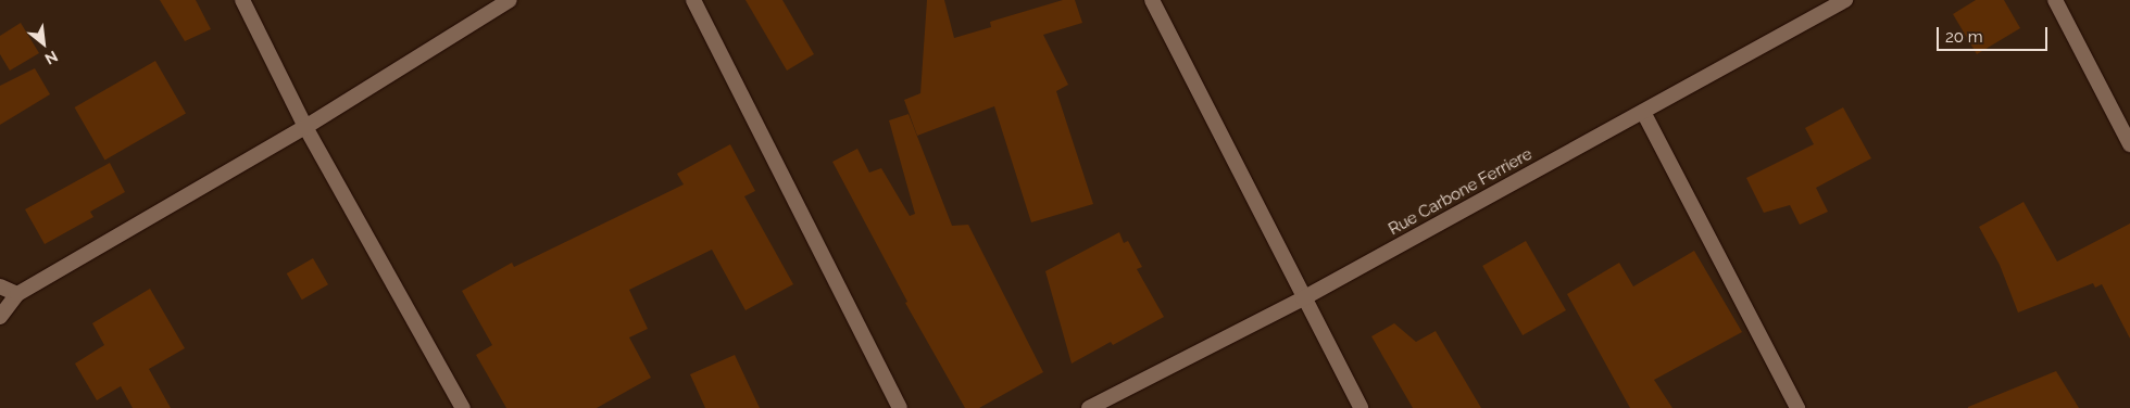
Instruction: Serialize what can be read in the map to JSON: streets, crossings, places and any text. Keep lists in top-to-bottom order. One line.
{"streets":{"street":["Rue Carbone Ferriere"]},"scale_bar":"20 m","north":"bottom right"}
